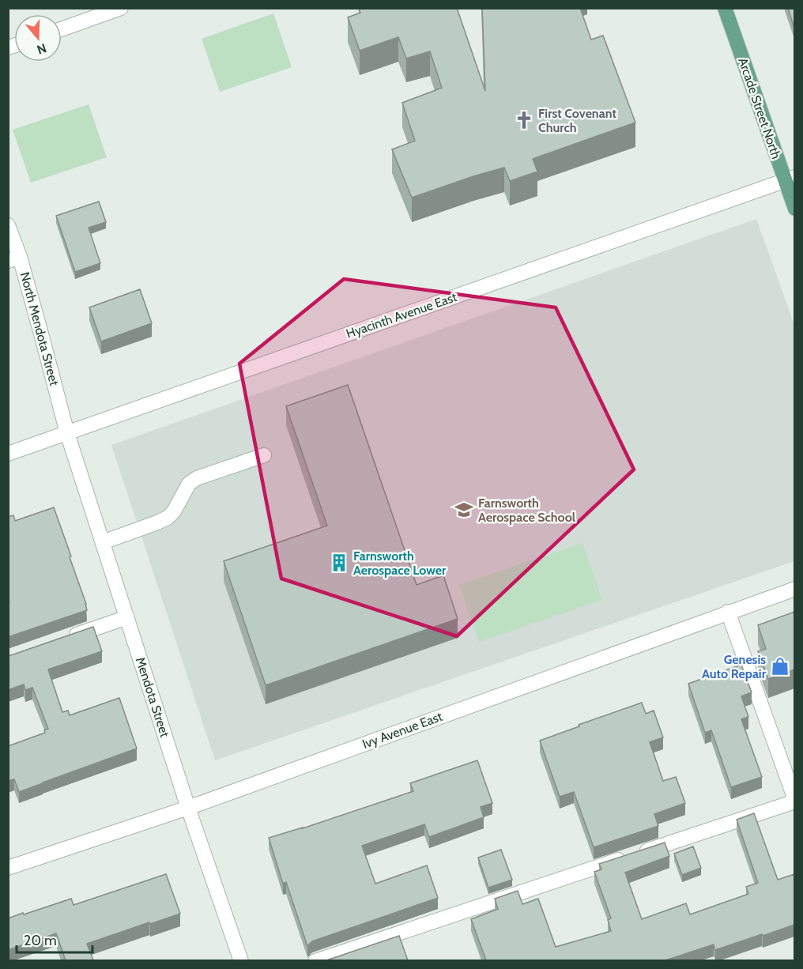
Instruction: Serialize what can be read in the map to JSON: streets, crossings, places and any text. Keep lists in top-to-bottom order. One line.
{"streets":{"main road":["Arcade Street North"],"street":["Hyacinth Avenue East","North Mendota Street","Mendota Street","Ivy Avenue East"]},"crossings":[["Arcade Street North","Hyacinth Avenue East"],["Hyacinth Avenue East","North Mendota Street"],["Hyacinth Avenue East","Mendota Street"],["North Mendota Street","Mendota Street"],["Mendota Street","Ivy Avenue East"]],"places":{"church":["First Covenant Church"],"school or university":["Farnsworth Aerospace School"],"building":["Farnsworth Aerospace Lower"],"shop":["Genesis Auto Repair"]},"scale_bar":"20 m","north":"bottom"}
